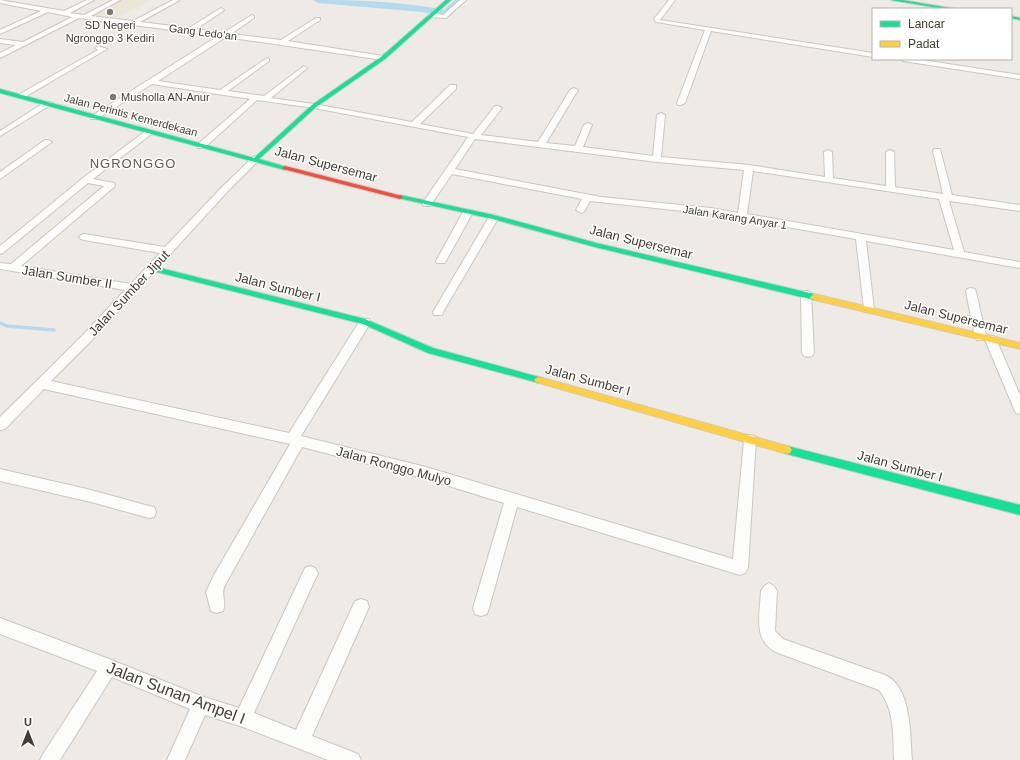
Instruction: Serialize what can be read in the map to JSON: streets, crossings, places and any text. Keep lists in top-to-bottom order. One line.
{"streets":{"main road":["Jalan Perintis Kemerdekaan","Jalan Supersemar","Jalan Sumber I"],"street":["Gang Ledo'an","Jalan Karang Anyar 1","Jalan Sumber II","Jalan Sumber Jiput","Jalan Ronggo Mulyo","Jalan Sunan Ampel I"]},"crossings":[["Jalan Perintis Kemerdekaan","Jalan Supersemar"],["Jalan Perintis Kemerdekaan","Jalan Sumber Jiput"],["Jalan Supersemar","Jalan Sumber Jiput"],["Jalan Sumber II","Jalan Sumber Jiput"],["Jalan Sumber I","Jalan Sumber Jiput"],["Jalan Sumber I","Jalan Ronggo Mulyo"],["Jalan Sumber Jiput","Jalan Ronggo Mulyo"]],"districts":["NGRONGGO"],"places":["SD Negeri Ngronggo 3 Kediri","Musholla AN-Anur"],"legend":["Lancar","Padat"],"north":"top"}
